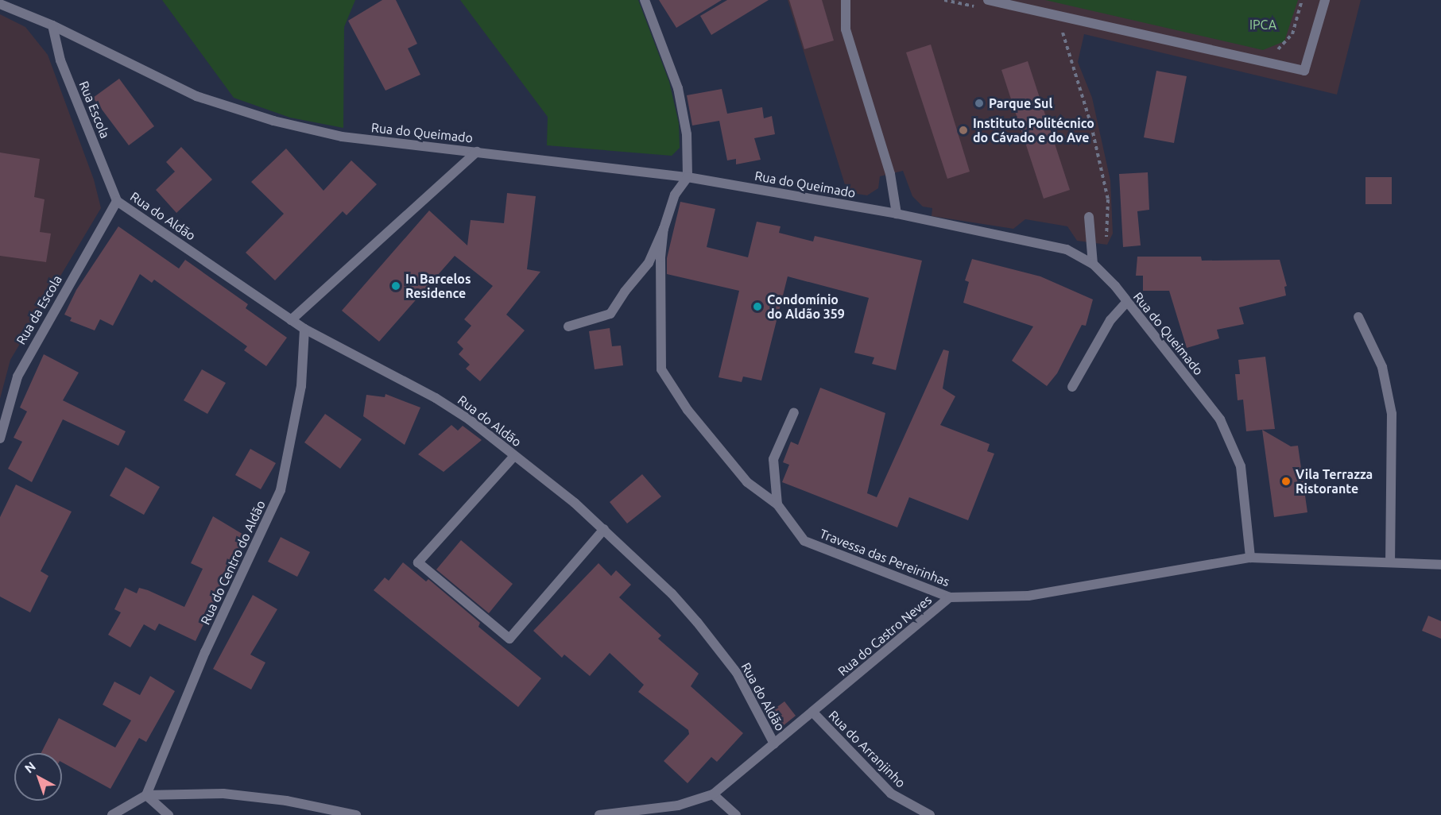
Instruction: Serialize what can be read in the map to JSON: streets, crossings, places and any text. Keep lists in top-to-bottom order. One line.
{"streets":{"street":["Rua Escola","Rua do Queimado","Rua do Aldão","Rua da Escola","Travessa das Pereirinhas","Rua do Centro do Aldão","Rua do Castro Neves","Rua do Arranjinho"]},"crossings":[["Rua Escola","Rua do Queimado"],["Rua Escola","Rua do Aldão"],["Rua Escola","Rua da Escola"],["Rua do Queimado","Travessa das Pereirinhas"],["Rua do Queimado","Rua do Castro Neves"],["Rua do Aldão","Rua da Escola"],["Rua do Aldão","Rua do Centro do Aldão"],["Rua do Aldão","Rua do Castro Neves"],["Travessa das Pereirinhas","Rua do Castro Neves"],["Rua do Castro Neves","Rua do Arranjinho"]],"parks":["IPCA"],"places":["Parque Sul","Instituto Politécnico do Cávado e do Ave","In Barcelos Residence","Condomínio do Aldão 359","Vila Terrazza Ristorante"],"north":"top left"}
